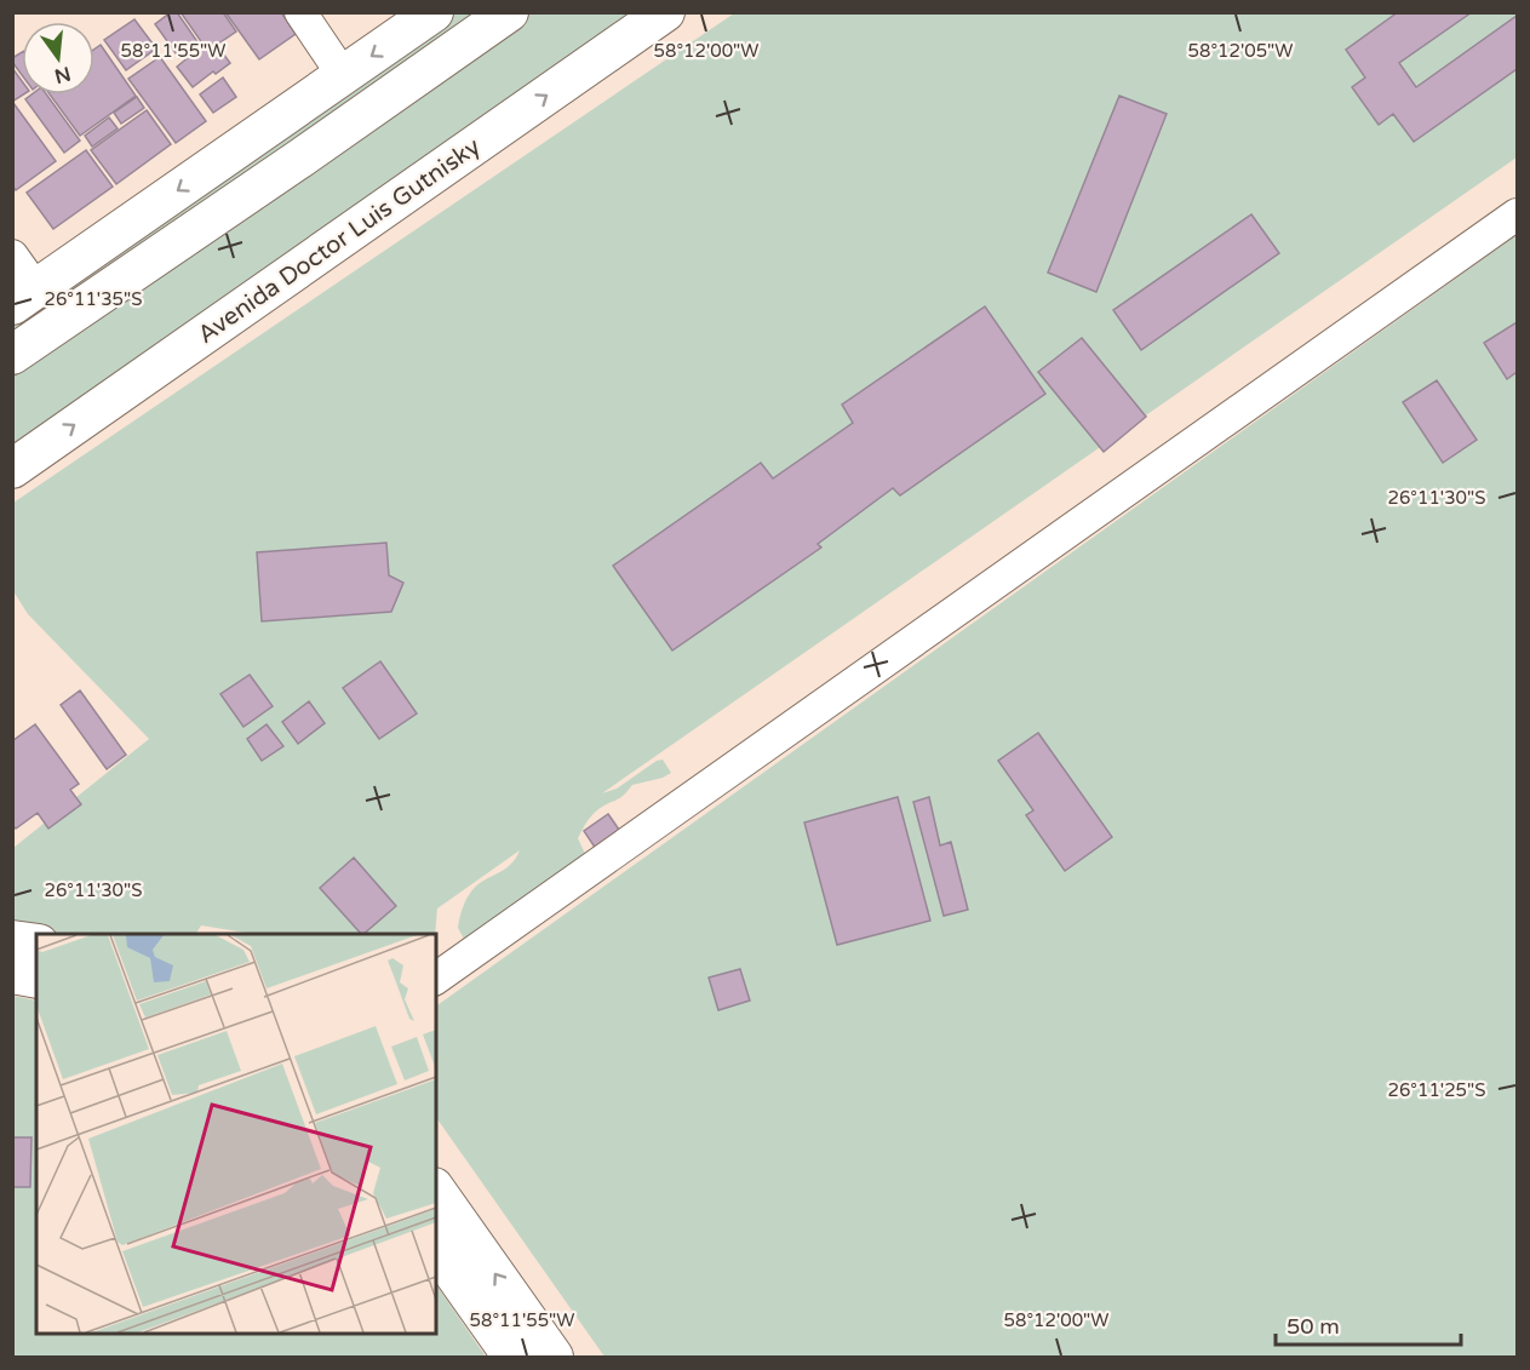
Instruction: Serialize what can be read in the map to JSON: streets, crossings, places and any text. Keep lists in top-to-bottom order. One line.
{"streets":{"main road":["Avenida Doctor Luis Gutnisky"]},"scale_bar":"50 m","north":"bottom","coordinates":["58°11'55\"W","58°12'00\"W","58°12'05\"W","26°11'35\"S","26°11'30\"S","26°11'25\"S"]}
